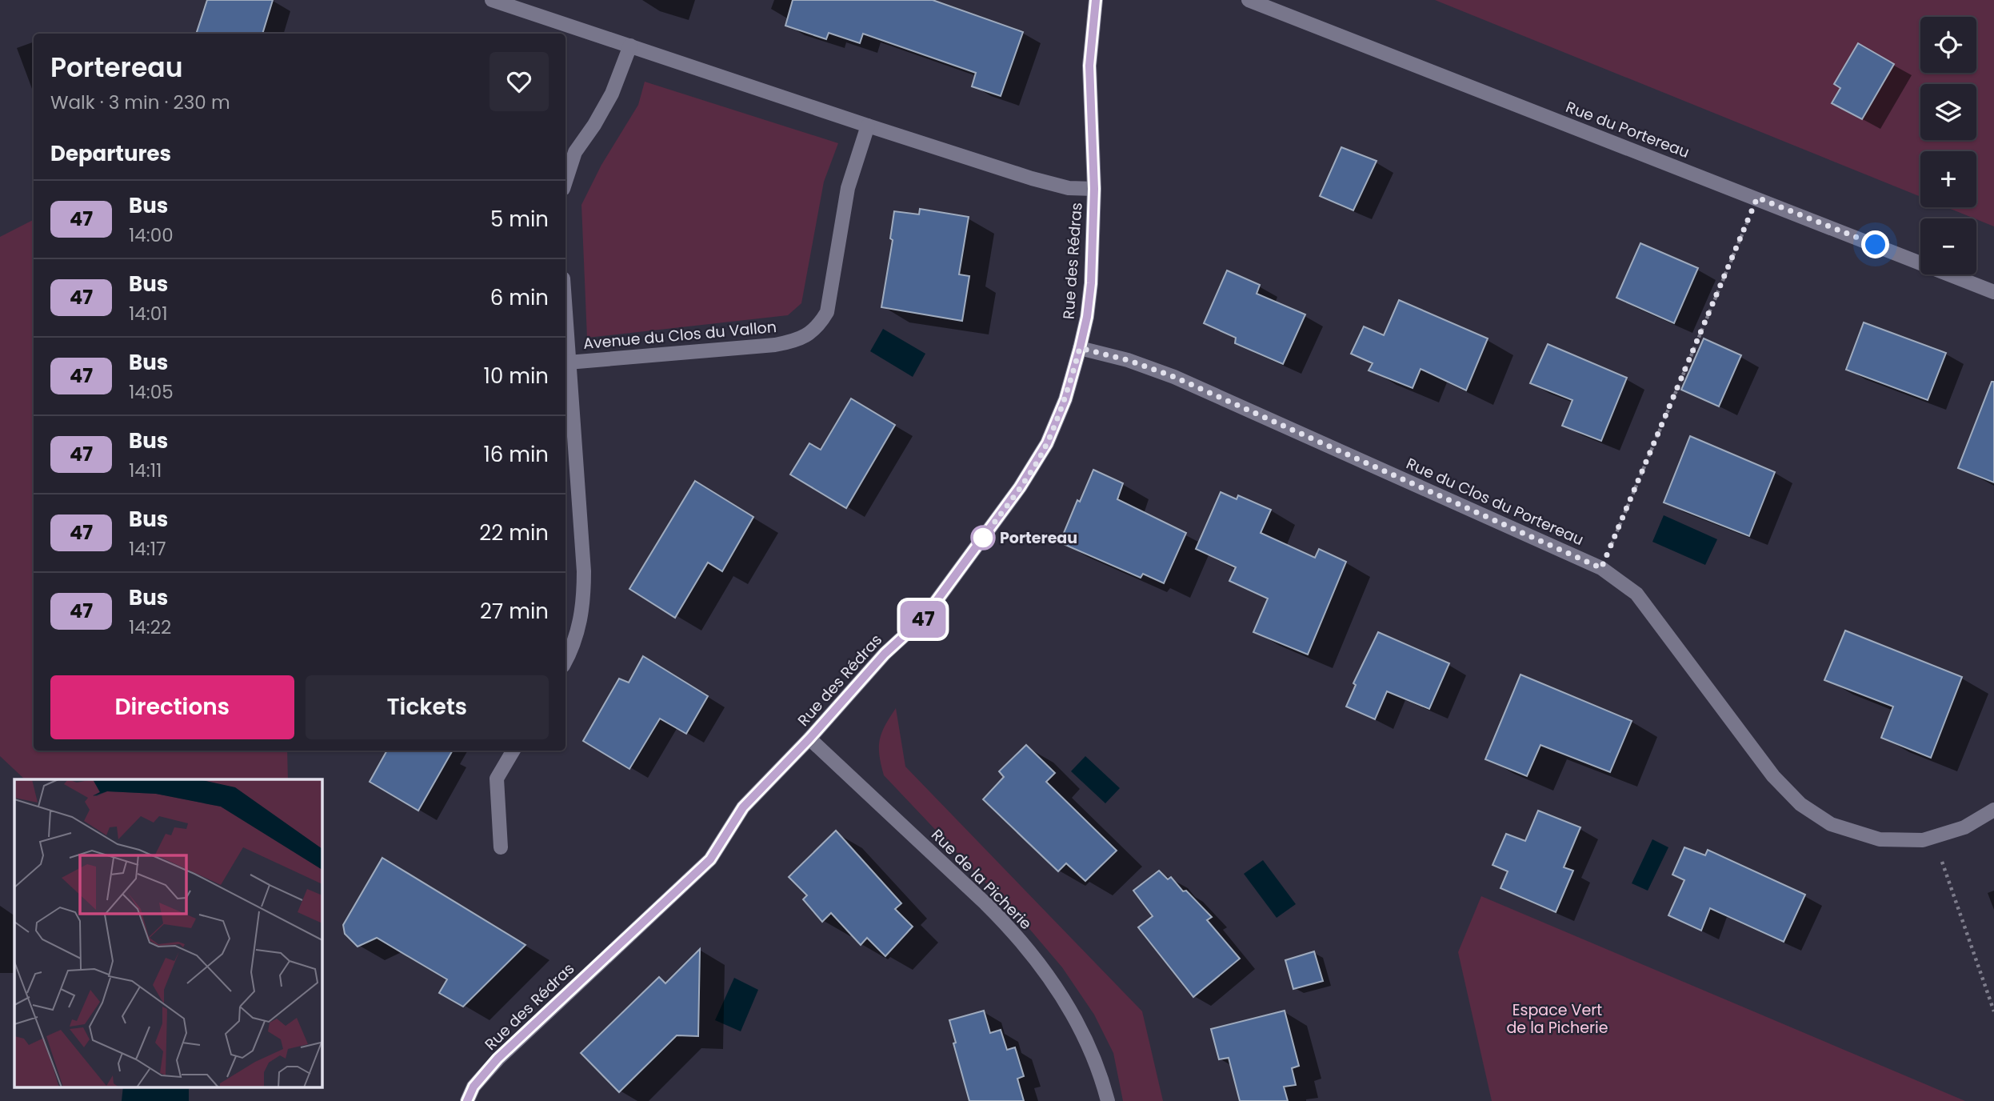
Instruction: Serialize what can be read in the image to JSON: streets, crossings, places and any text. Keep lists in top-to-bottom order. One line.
{"streets":{"street":["Rue du Portereau","Rue des Rédras","Avenue du Clos du Vallon","Rue du Clos du Portereau","Rue de la Picherie"]},"crossings":[["Rue des Rédras","Rue du Clos du Portereau"],["Rue des Rédras","Rue de la Picherie"]],"parks":["Espace Vert de la Picherie"],"places":["Portereau"],"lines":["bus line 47"],"page":{"on_map":"47","map_buttons":["+","−"],"heading":[["Portereau","Walk · 3 min · 230 m"],"Departures"],"list":[{"mark":"47","name":"Bus","note":"14:00","value":"5 min"},{"mark":"47","name":"Bus","note":"14:01","value":"6 min"},{"mark":"47","name":"Bus","note":"14:05","value":"10 min"},{"mark":"47","name":"Bus","note":"14:11","value":"16 min"},{"mark":"47","name":"Bus","note":"14:17","value":"22 min"},{"mark":"47","name":"Bus","note":"14:22","value":"27 min"}],"buttons":["Directions","Tickets"]}}
